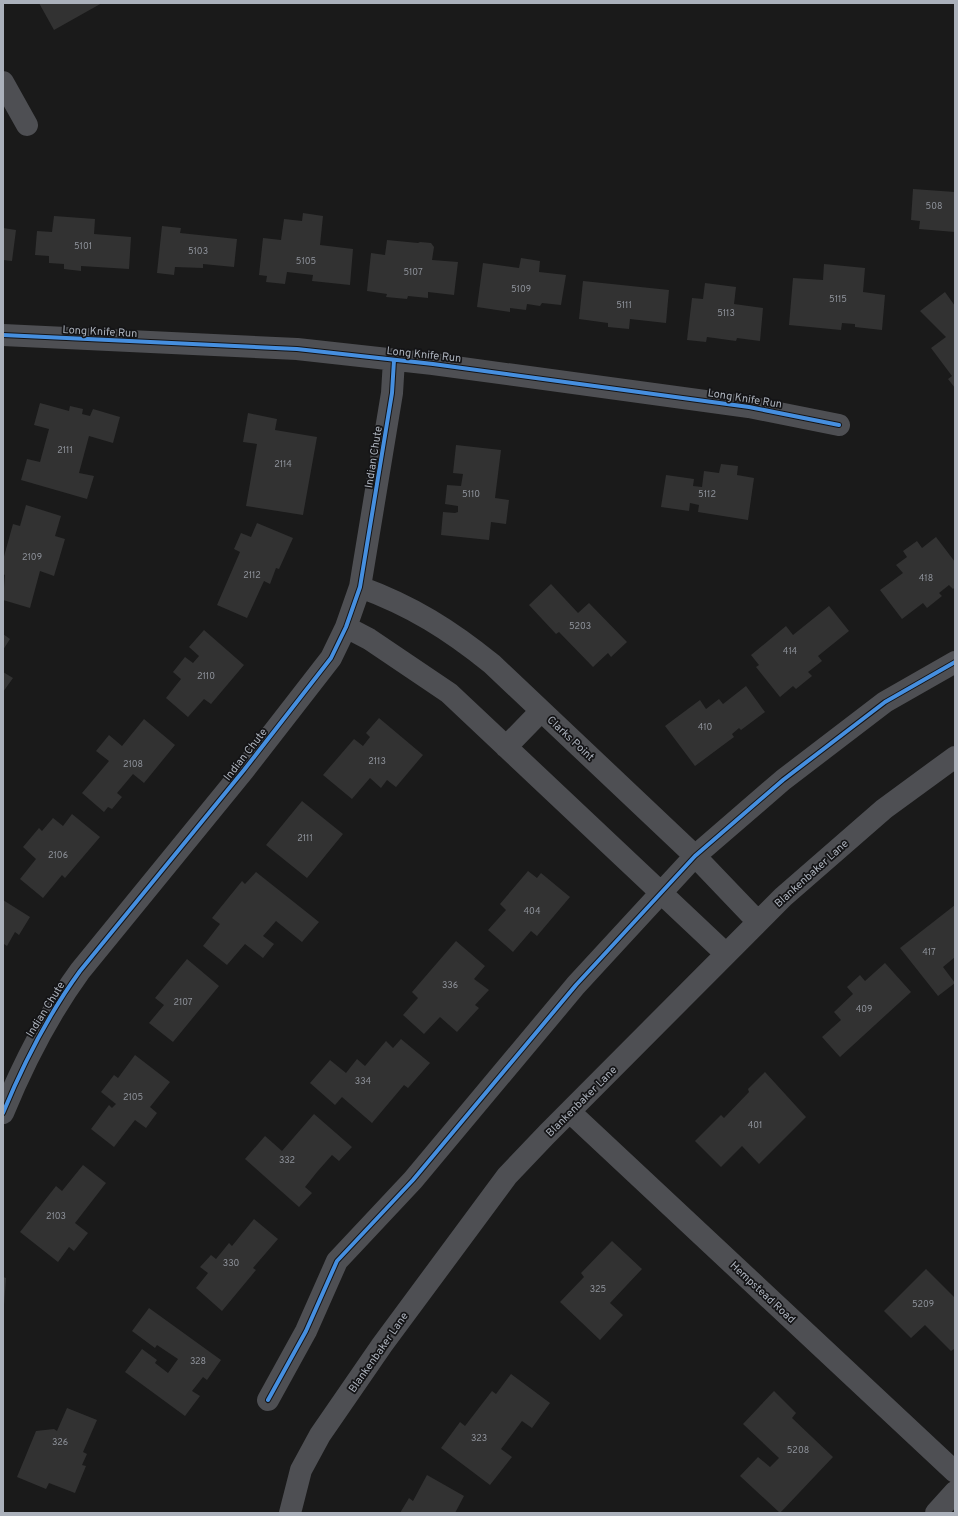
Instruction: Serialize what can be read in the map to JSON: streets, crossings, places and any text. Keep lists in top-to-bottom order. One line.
{"streets":{"street":["Long Knife Run","Indian Chute","Clarks Point","Blankenbaker Lane","Hempstead Road"]},"crossings":[["Long Knife Run","Indian Chute"],["Indian Chute","Clarks Point"],["Clarks Point","Blankenbaker Lane"],["Blankenbaker Lane","Hempstead Road"]],"house_numbers":["508","5101","5103","5105","5107","5109","5115","5111","5113","2111","2114","5110","5112","2109","2112","418","5203","414","2110","410","2113","2108","2111","2106","404","417","336","2107","409","334","2105","401","332","2103","330","325","5209","328","323","326","5208"]}
